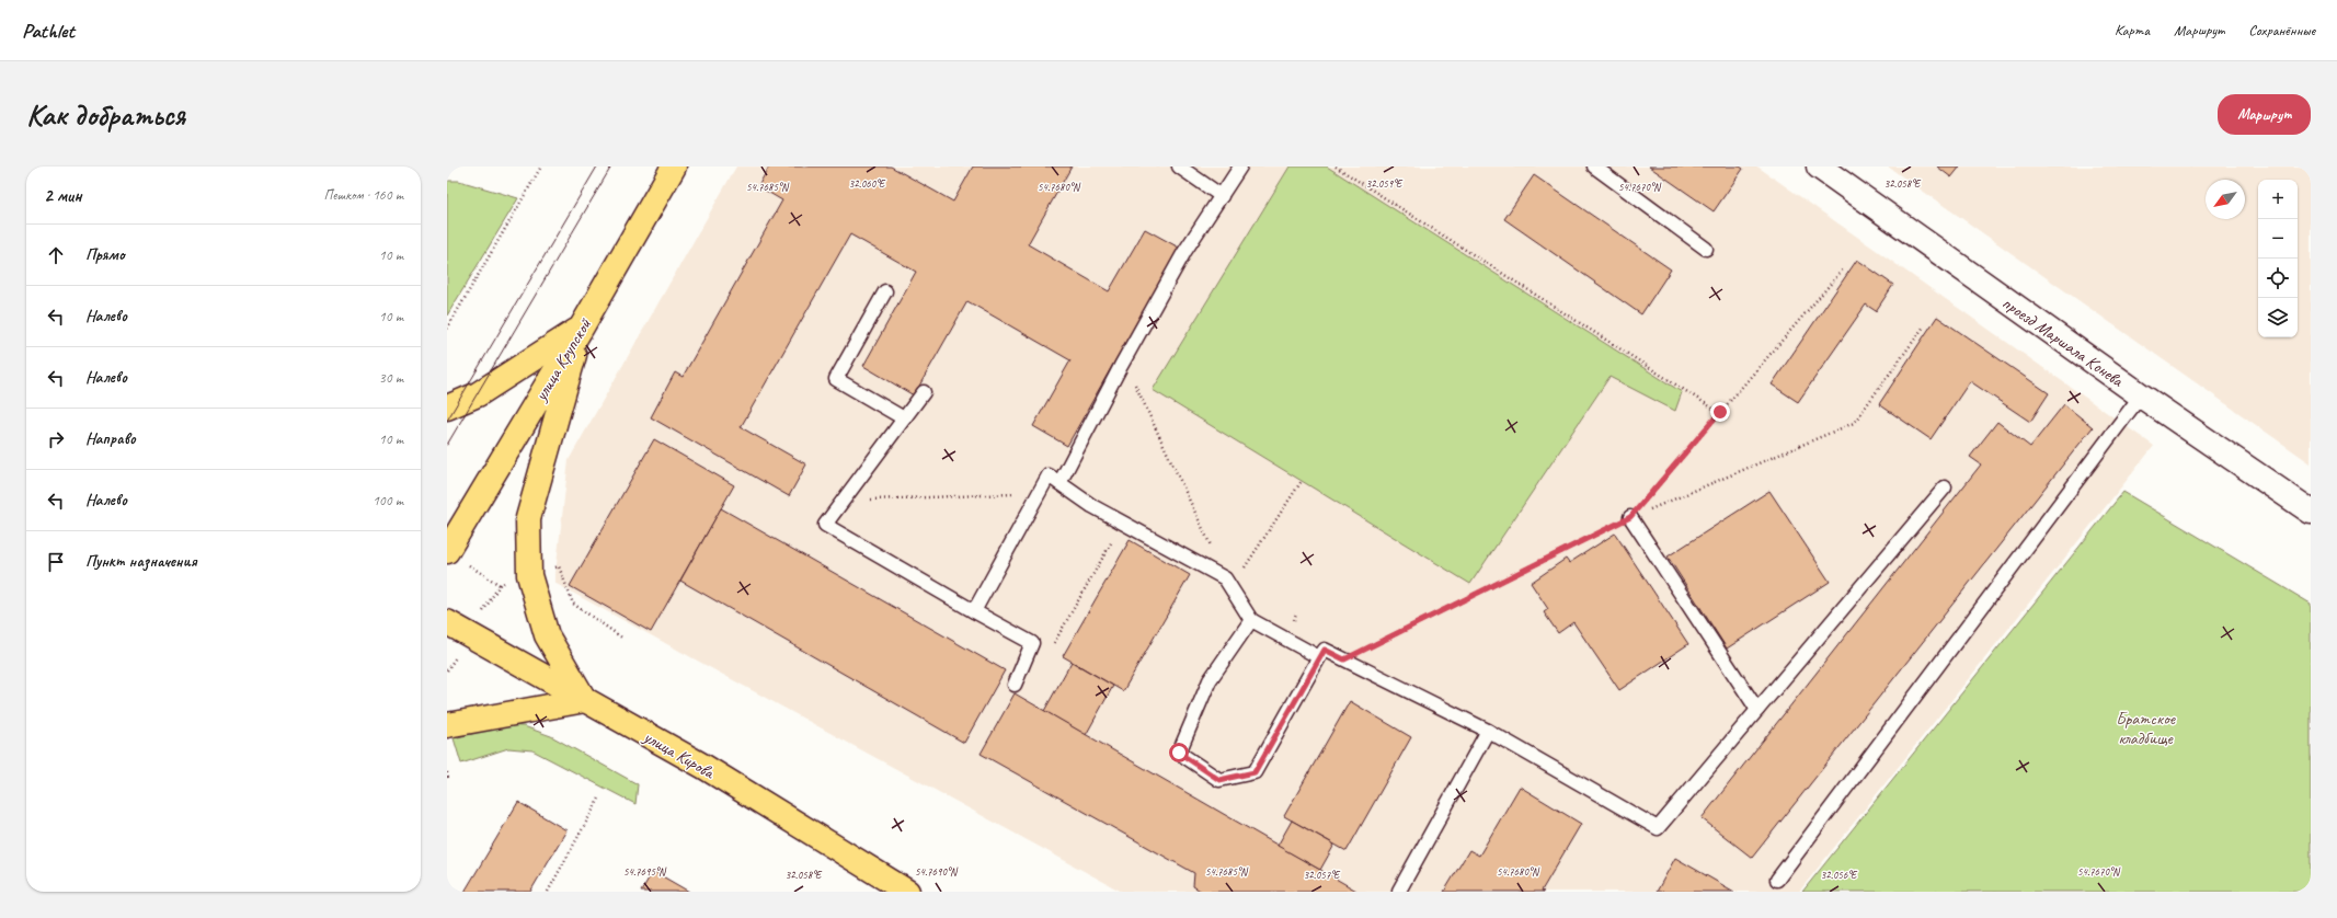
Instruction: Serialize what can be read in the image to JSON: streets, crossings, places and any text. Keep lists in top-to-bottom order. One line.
{"streets":{"main road":["улица Крупской","улица Кирова"],"street":["проезд Маршала Конева"]},"parks":["Братское кладбище"],"north":"bottom left","page":{"header":"Pathlet","nav":["Карта","Маршрут","Сохранённые"],"buttons":"Маршрут","title":"Как добраться","heading":["2 мин","Пешком · 160 m"],"map_buttons":["+","−"],"list":[["Прямо","10 m"],["Налево","10 m"],["Налево","30 m"],["Направо","10 m"],["Налево","100 m"],"Пункт назначения"]},"coordinates":["32.060°E","32.059°E","32.058°E","54.7685°N","54.7680°N","54.7670°N","54.7695°N","54.7690°N","32.057°E","32.056°E"]}
